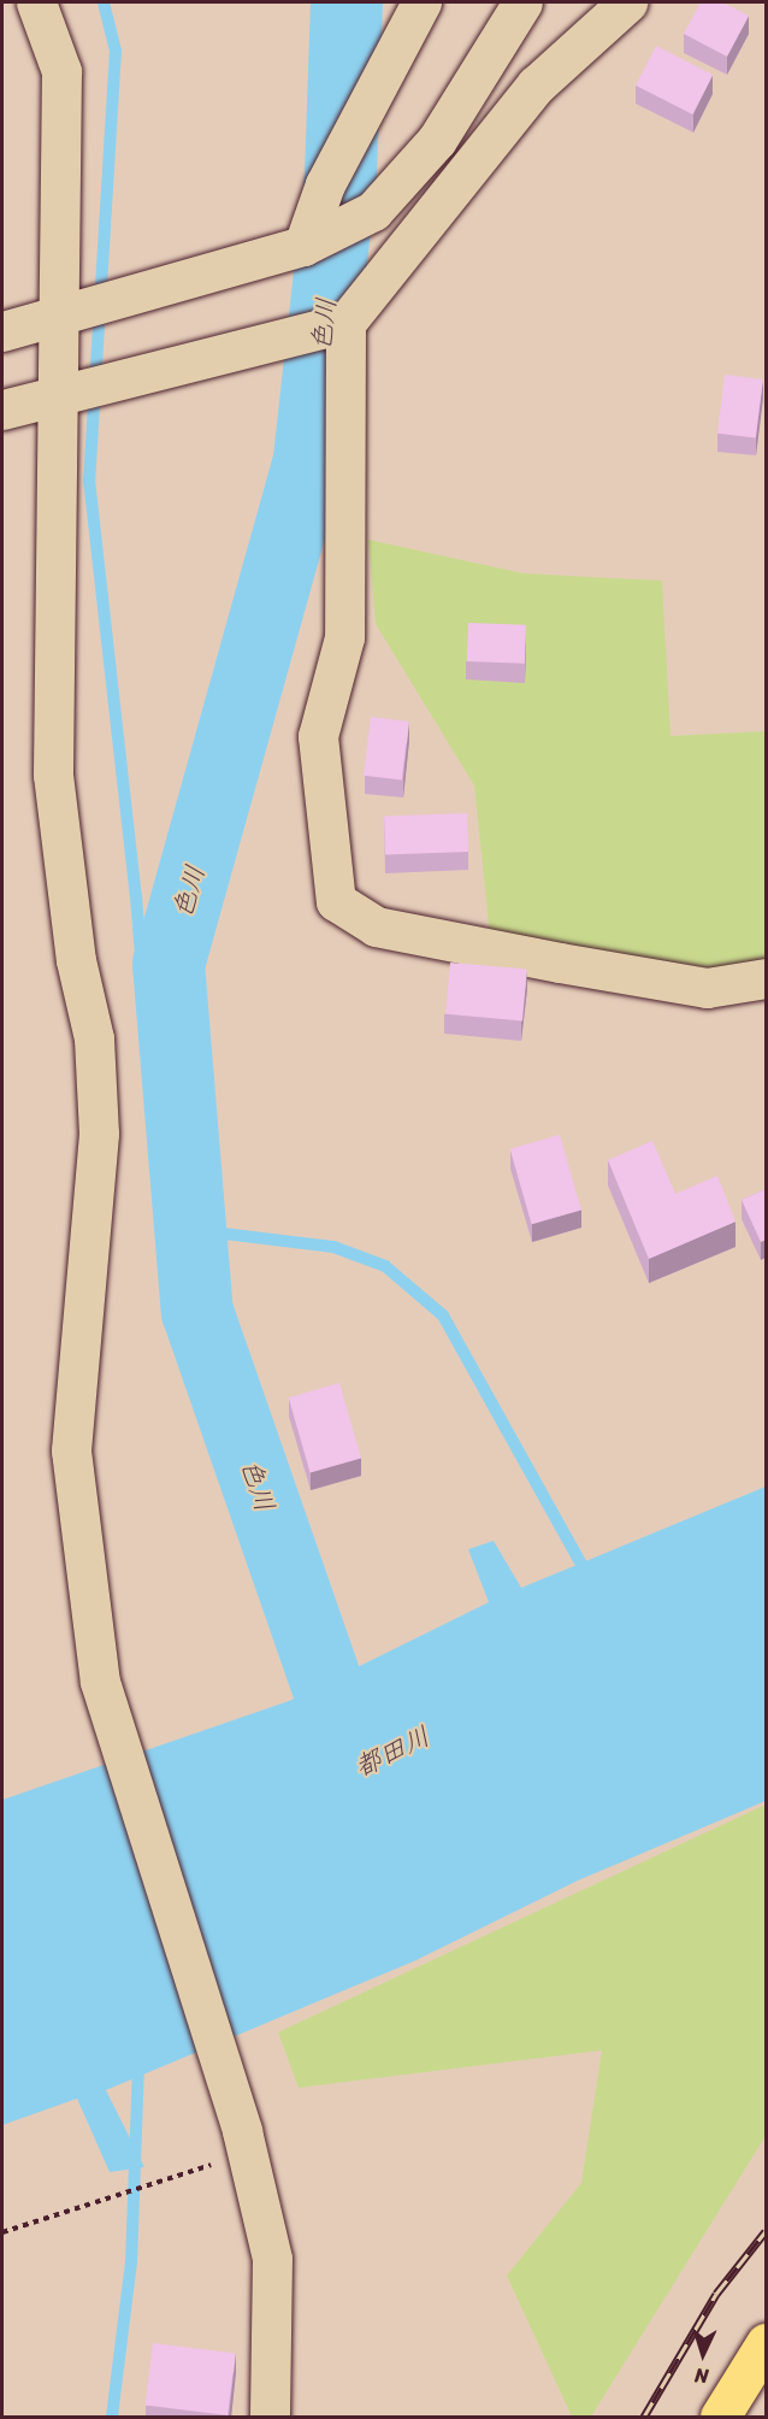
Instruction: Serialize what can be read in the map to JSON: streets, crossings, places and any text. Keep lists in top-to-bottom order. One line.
{"water":["色川","都田川"],"north":"bottom"}
